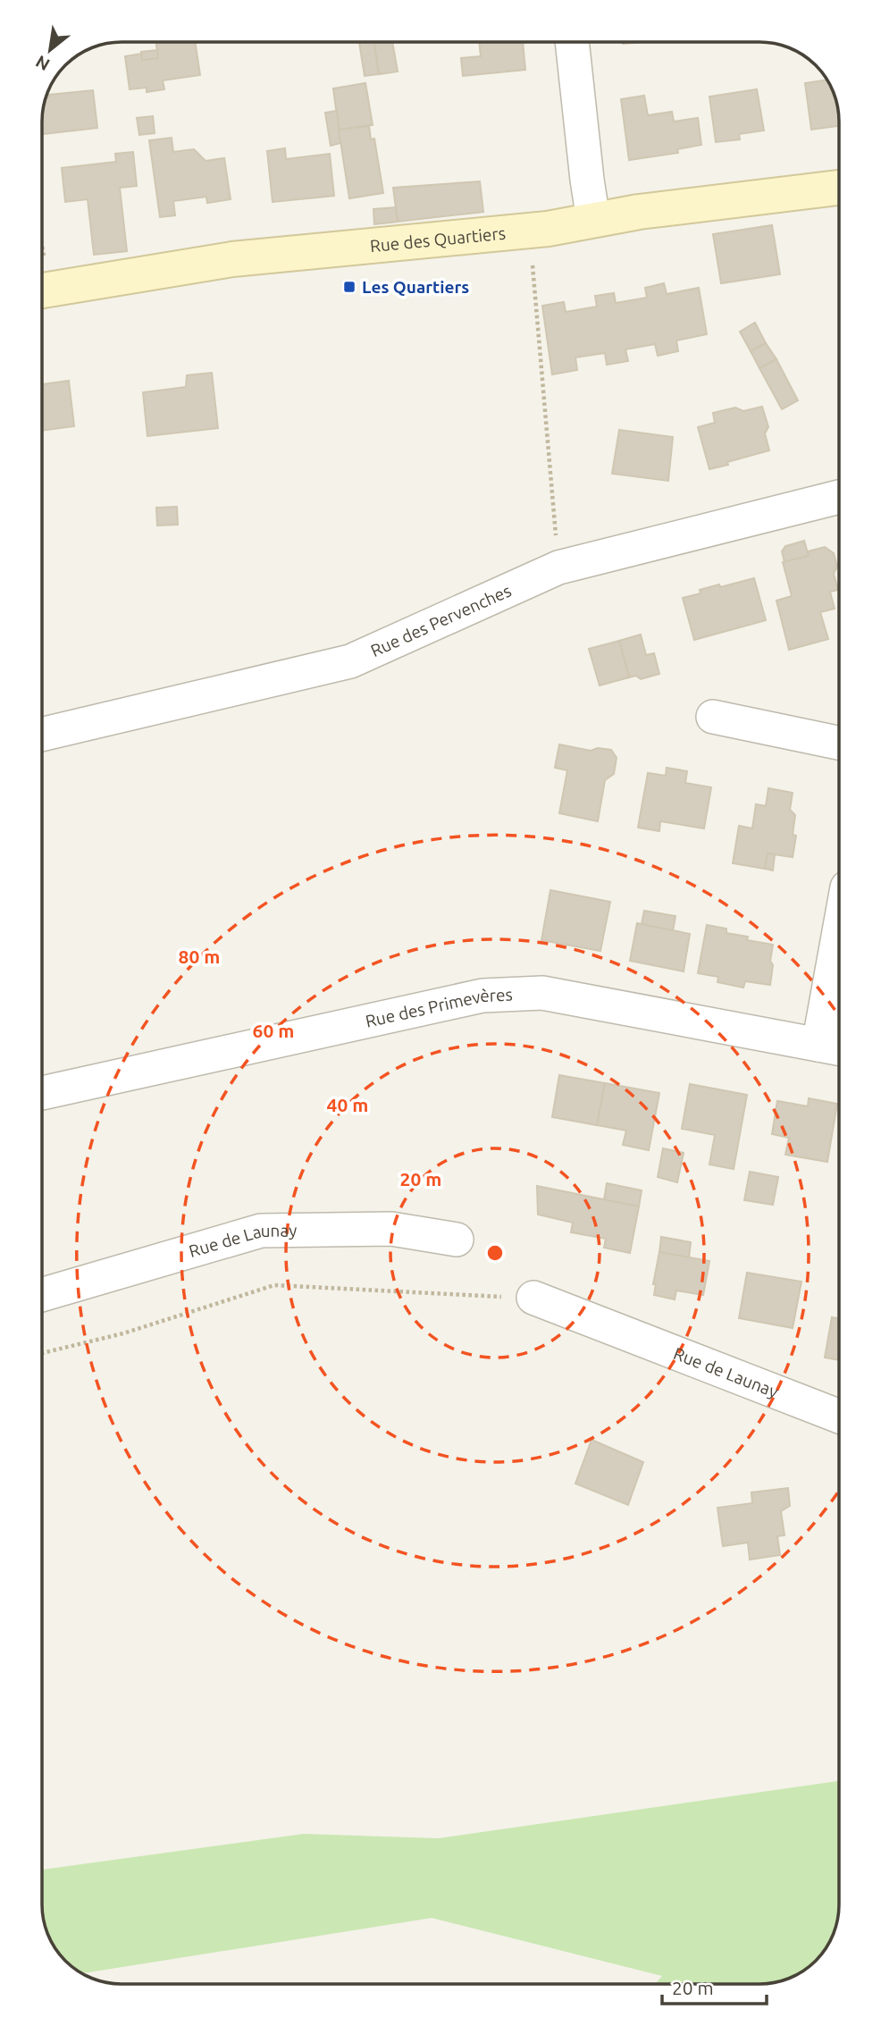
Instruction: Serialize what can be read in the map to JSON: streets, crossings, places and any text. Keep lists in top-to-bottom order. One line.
{"streets":{"main road":["Rue des Quartiers"],"street":["Rue des Pervenches","Rue des Primevères","Rue de Launay"]},"places":{"transit":["Les Quartiers"]},"scale_bar":"20 m","north":"bottom left","rings":["80 m","60 m","40 m","20 m"]}
